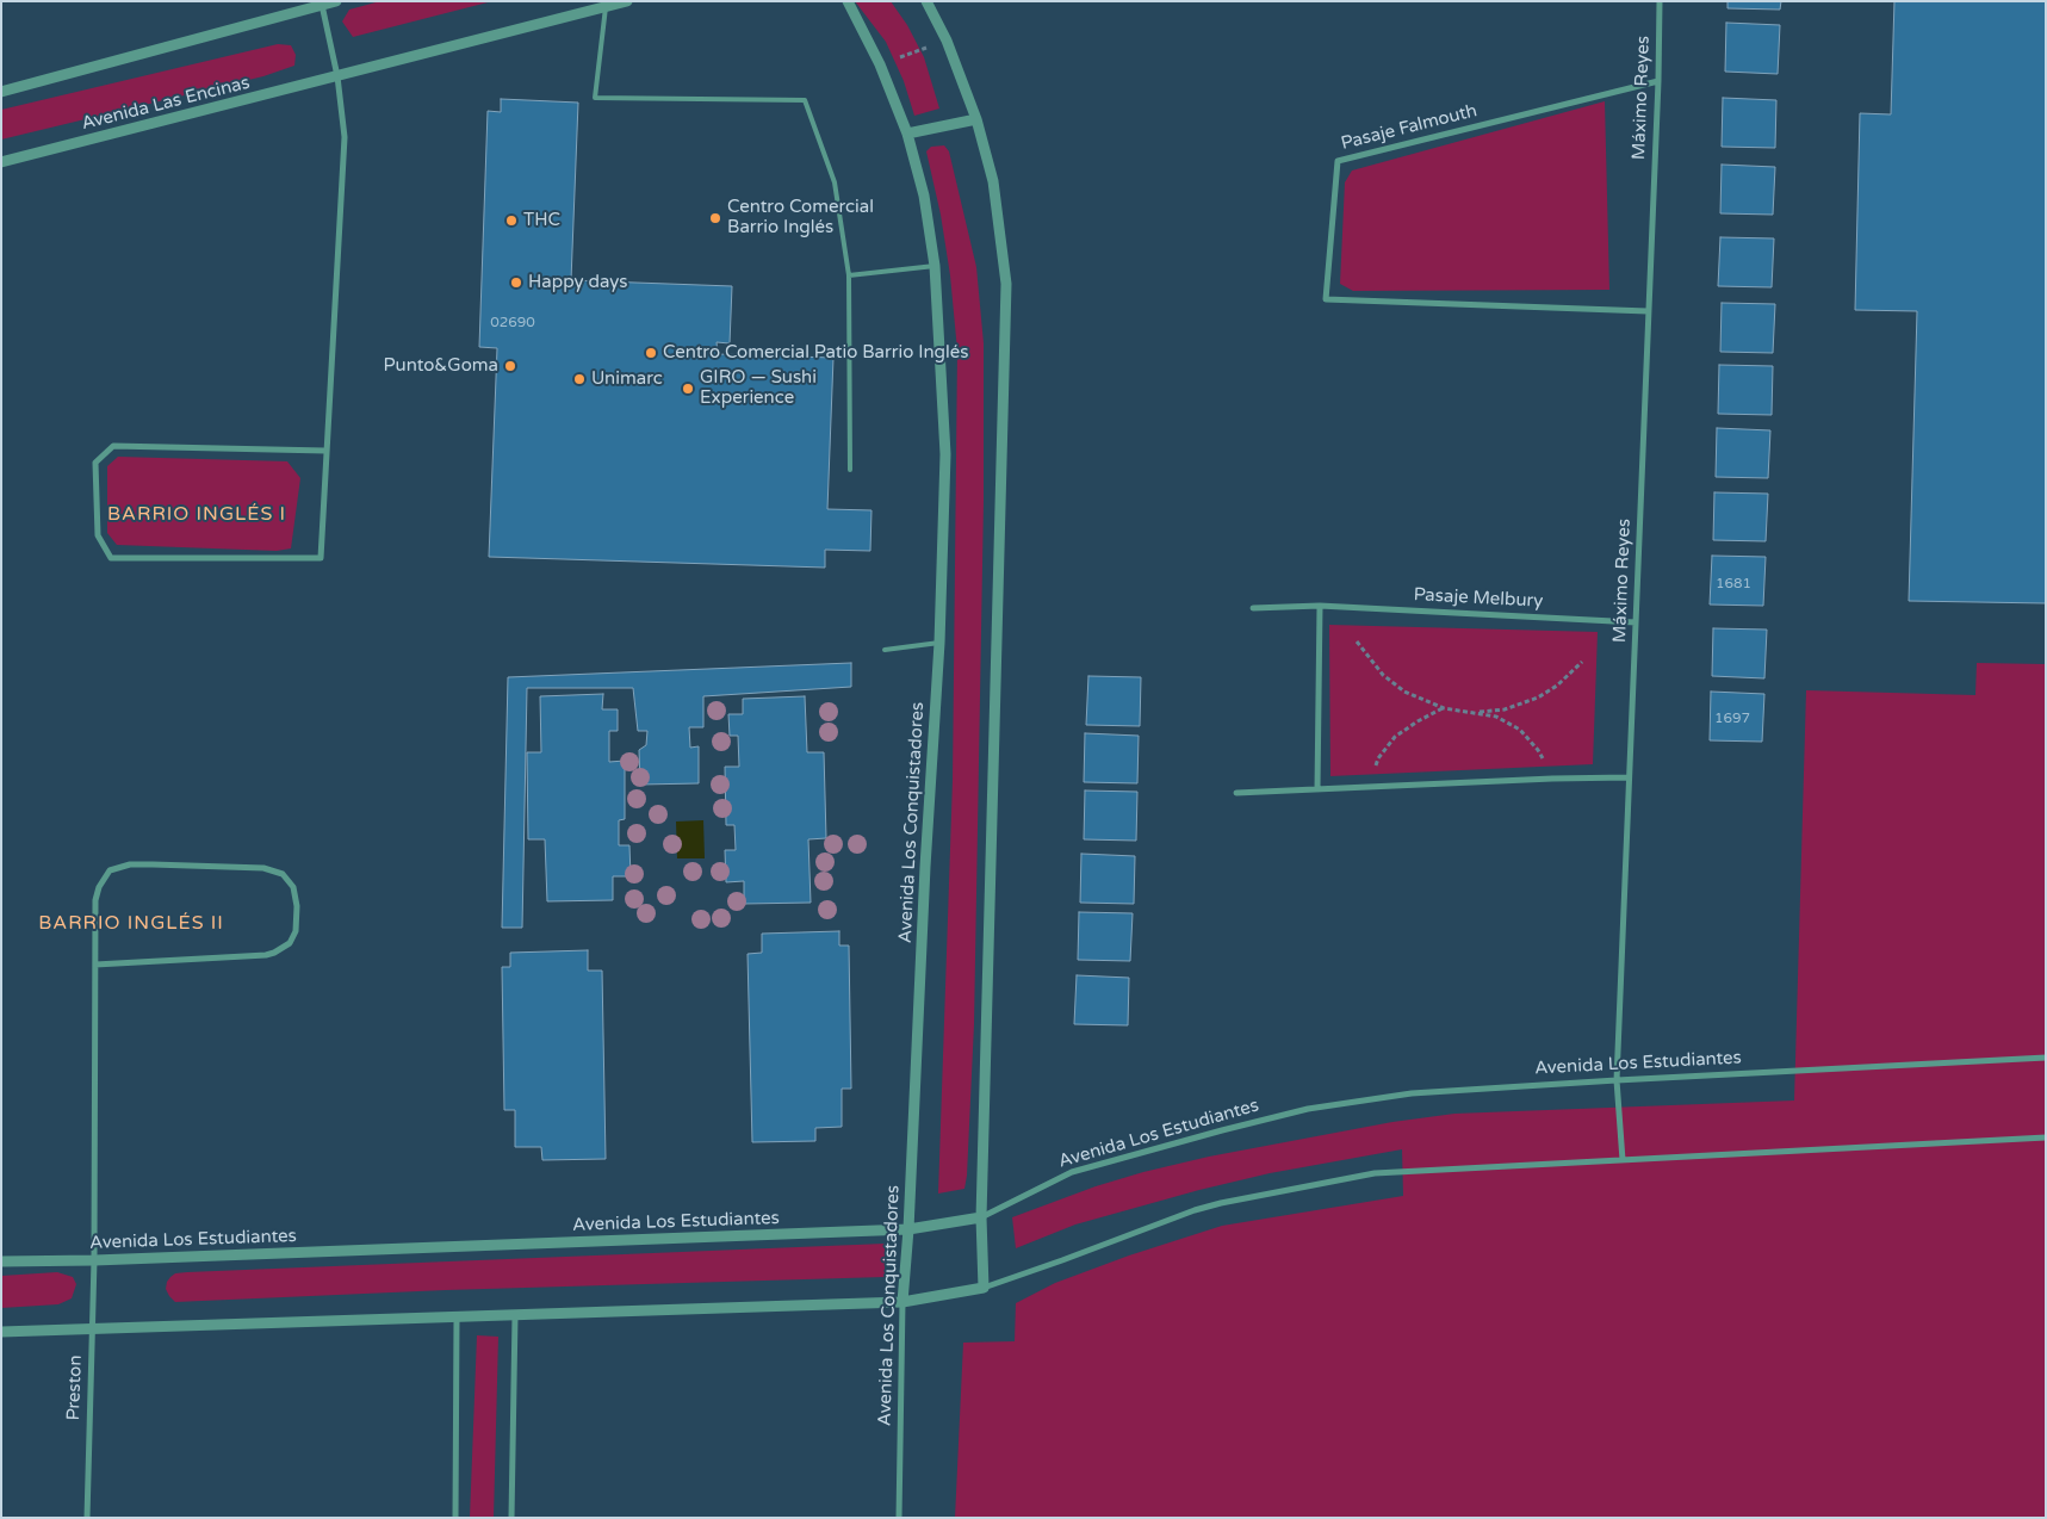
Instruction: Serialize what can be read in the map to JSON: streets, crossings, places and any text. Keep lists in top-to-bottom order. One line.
{"streets":{"street":["Máximo Reyes","Avenida Las Encinas","Pasaje Falmouth","Pasaje Melbury","Avenida Los Conquistadores","Avenida Los Estudiantes","Preston"]},"crossings":[["Máximo Reyes","Pasaje Falmouth"],["Máximo Reyes","Pasaje Melbury"],["Máximo Reyes","Avenida Los Estudiantes"],["Avenida Los Conquistadores","Avenida Los Estudiantes"],["Avenida Los Estudiantes","Preston"]],"districts":["BARRIO INGLÉS I","BARRIO INGLÉS II"],"places":["Centro Comercial Barrio Inglés","THC","Happy days","Centro Comercial Patio Barrio Inglés","Punto&Goma","Unimarc","GIRO — Sushi Experience"],"house_numbers":["02690","1681","1697"]}
